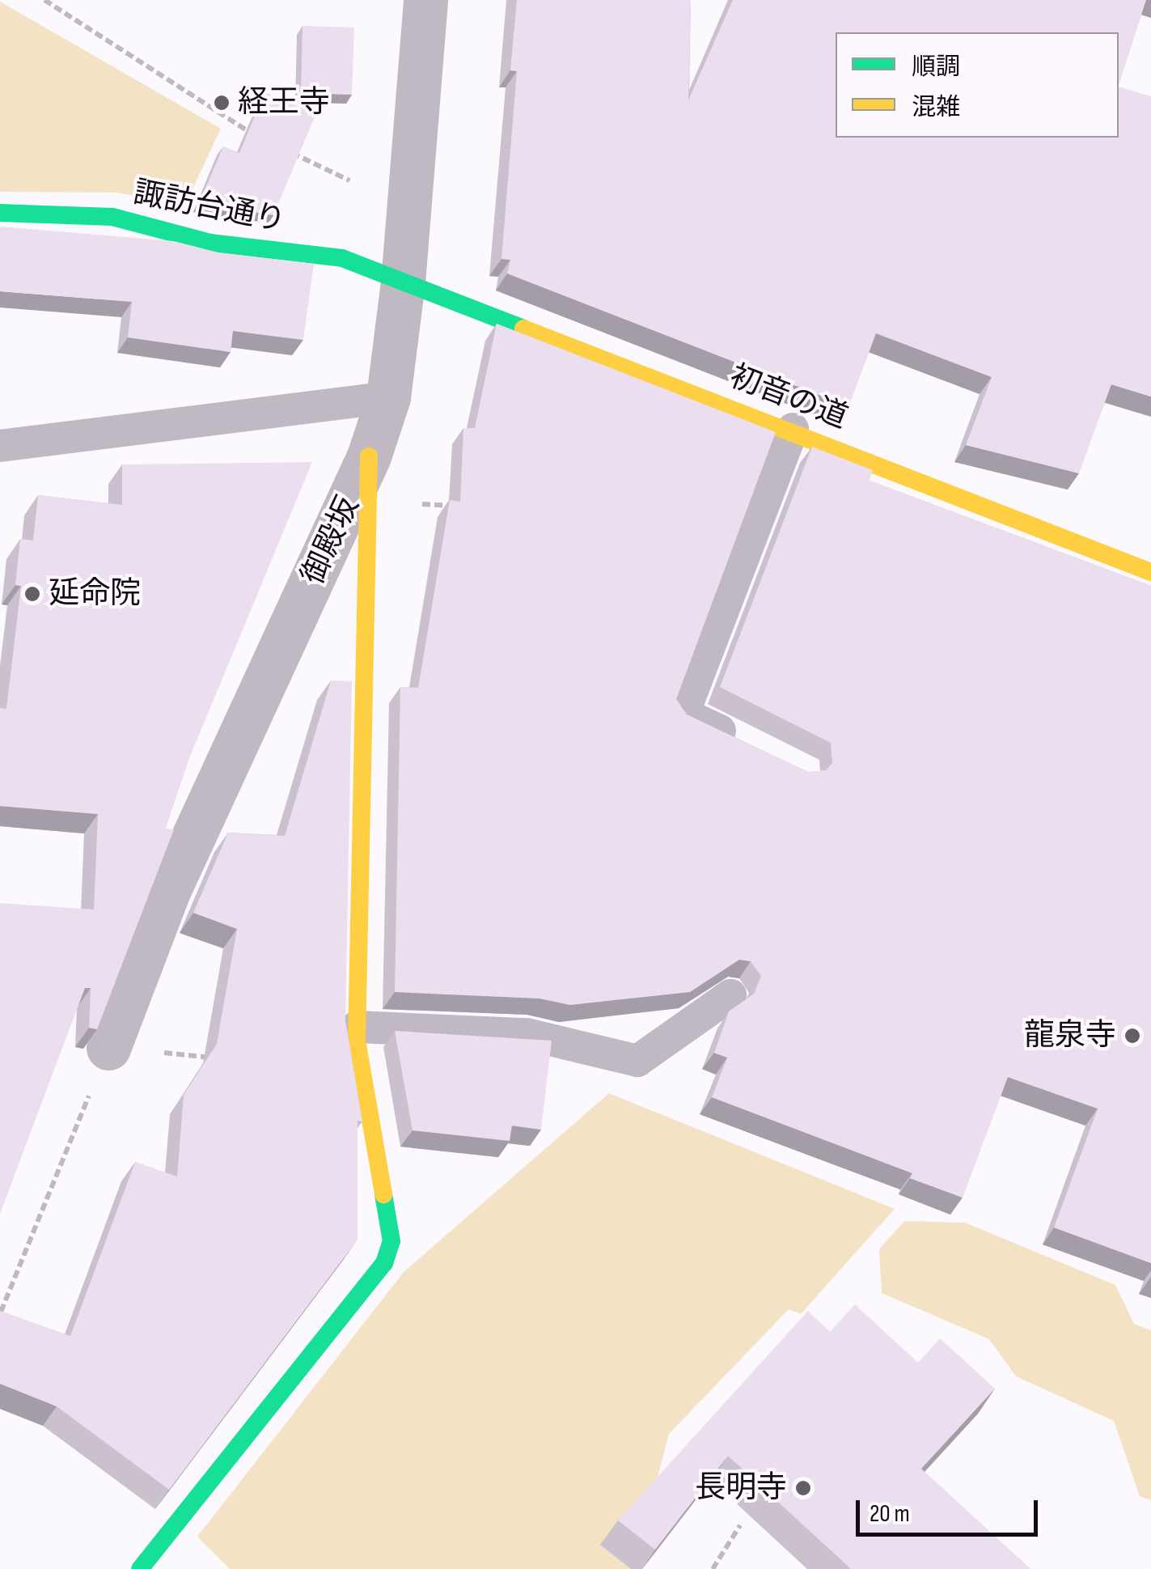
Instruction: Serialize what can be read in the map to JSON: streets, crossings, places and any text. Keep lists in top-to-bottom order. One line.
{"streets":{"street":["諏訪台通り","初音の道","御殿坂"]},"crossings":[["諏訪台通り","初音の道"],["諏訪台通り","御殿坂"],["初音の道","御殿坂"]],"places":["経王寺","延命院","龍泉寺","長明寺"],"legend":["順調","混雑"],"scale_bar":"20 m"}
